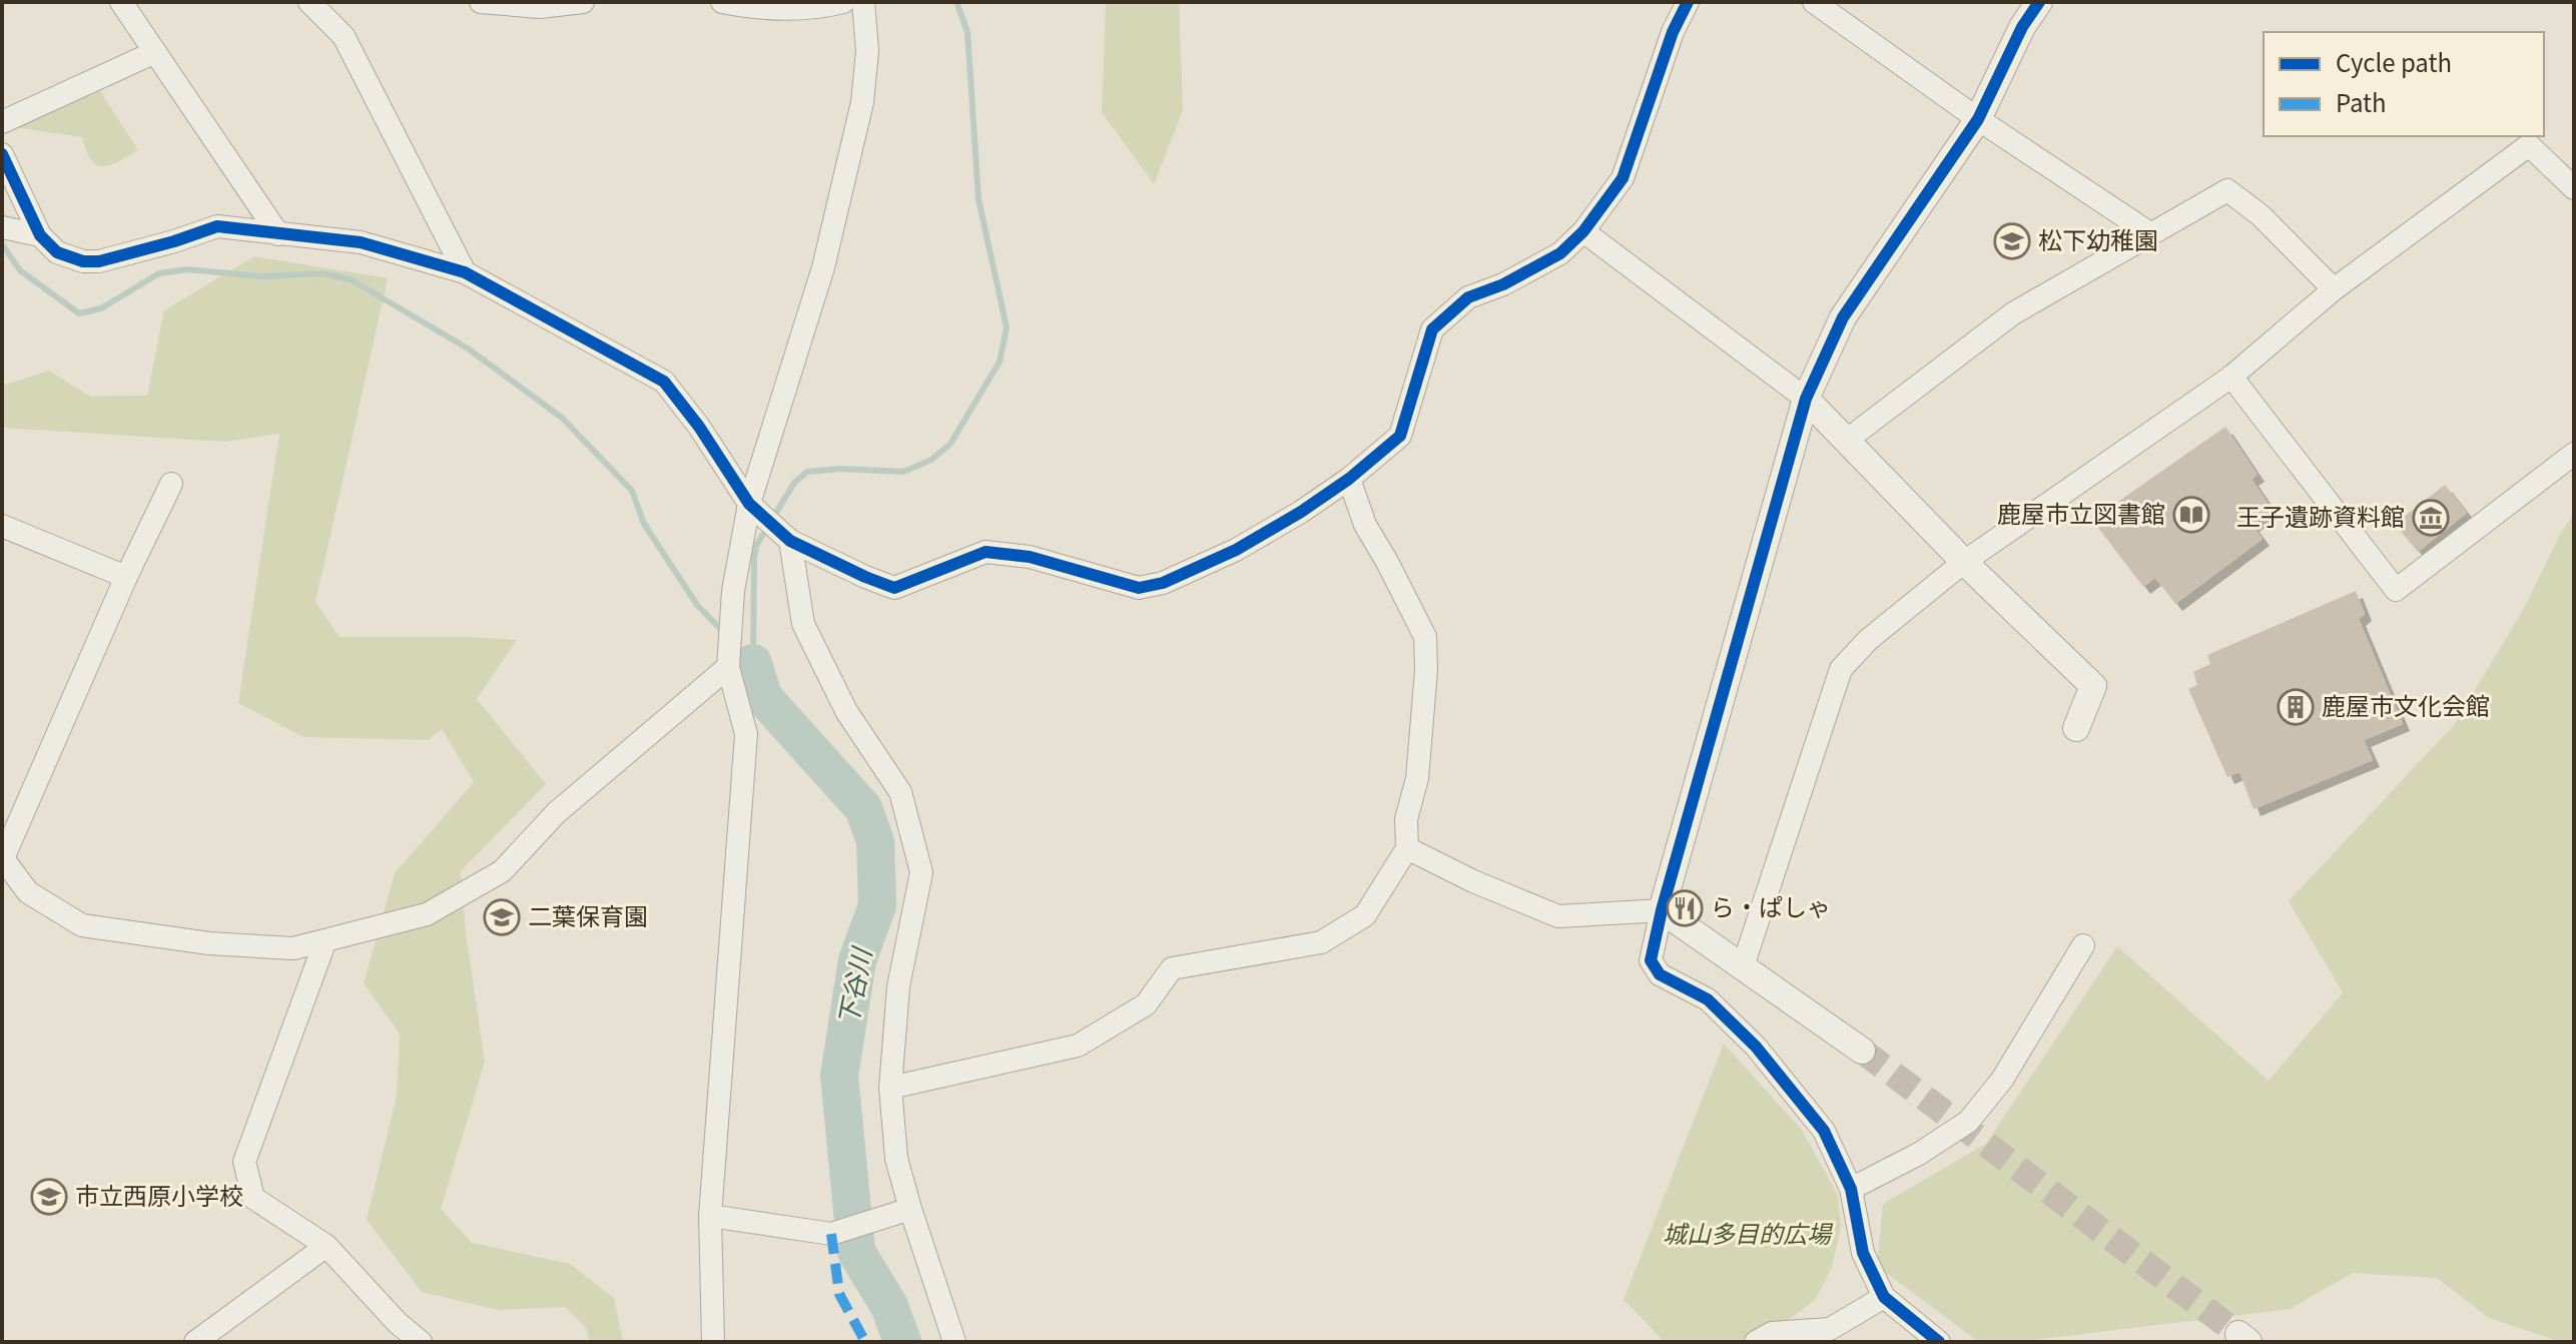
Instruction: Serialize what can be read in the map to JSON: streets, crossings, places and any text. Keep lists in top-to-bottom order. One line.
{"water":["下谷川"],"parks":["城山多目的広場"],"places":{"school or university":["松下幼稚園","二葉保育園","市立西原小学校"],"library":["鹿屋市立図書館"],"museum":["王子遺跡資料館"],"building":["鹿屋市文化会館"],"restaurant":["ら・ぱしゃ"]},"legend":["Cycle path","Path"]}
